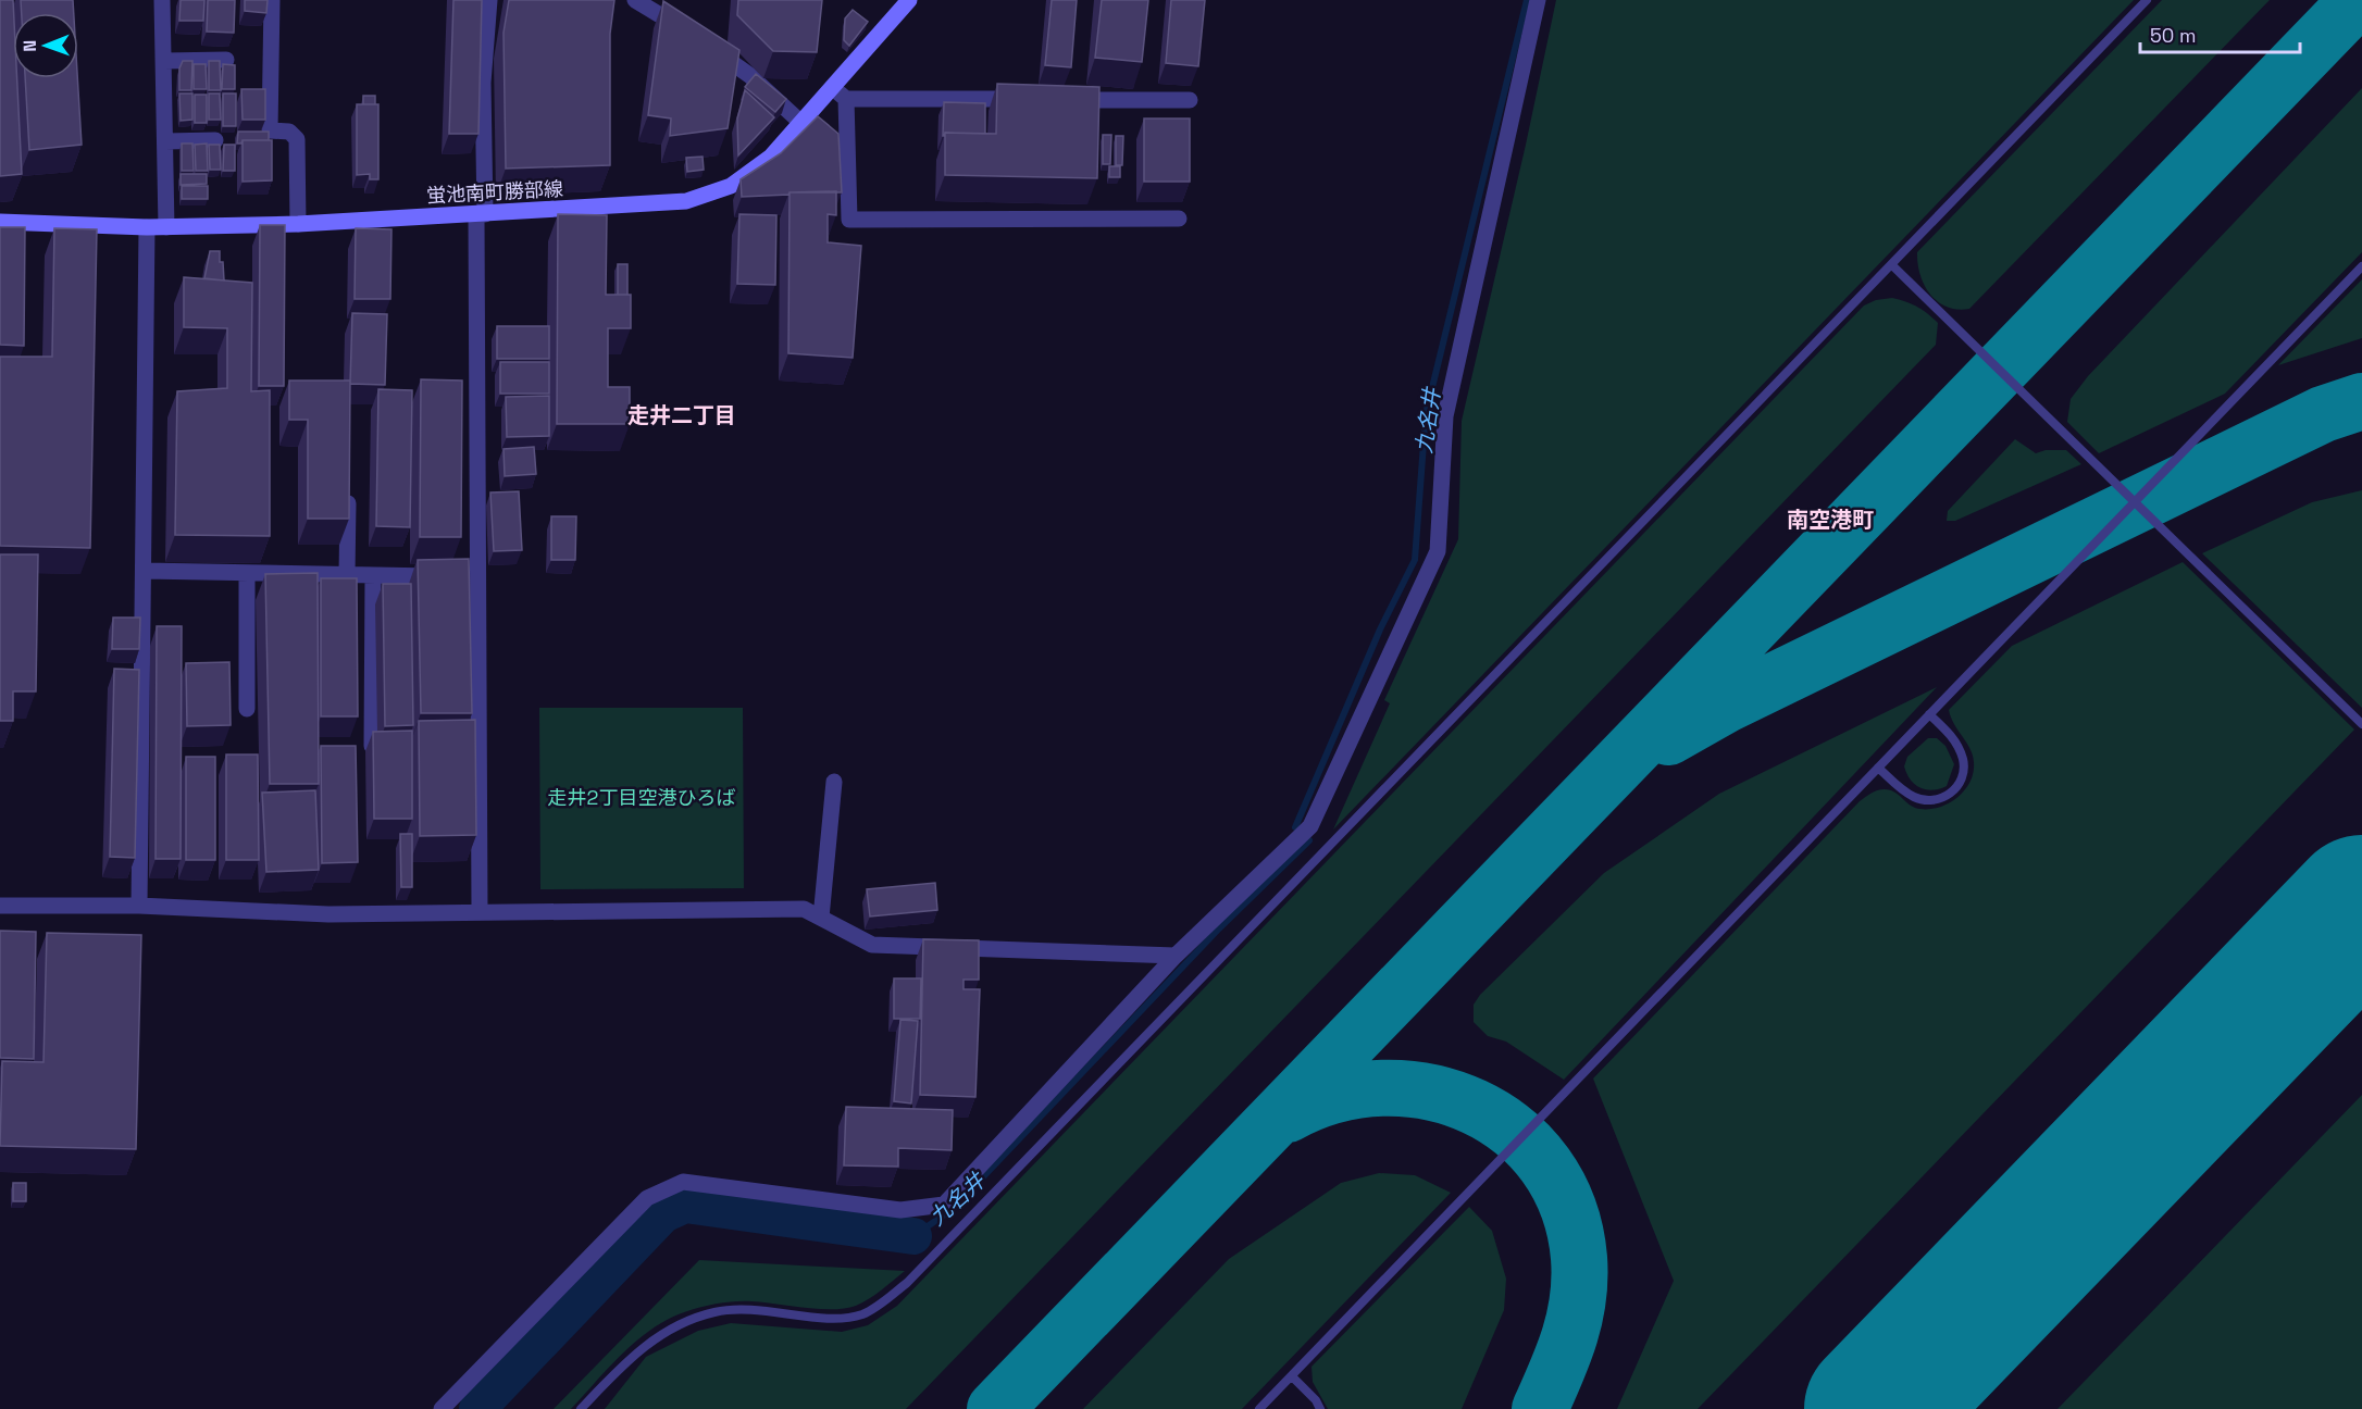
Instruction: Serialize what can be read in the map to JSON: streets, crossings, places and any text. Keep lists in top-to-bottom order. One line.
{"streets":{"street":["蛍池南町勝部線"]},"districts":["走井二丁目","南空港町"],"water":["九名井"],"parks":["走井2丁目空港ひろば"],"scale_bar":"50 m","north":"left"}
